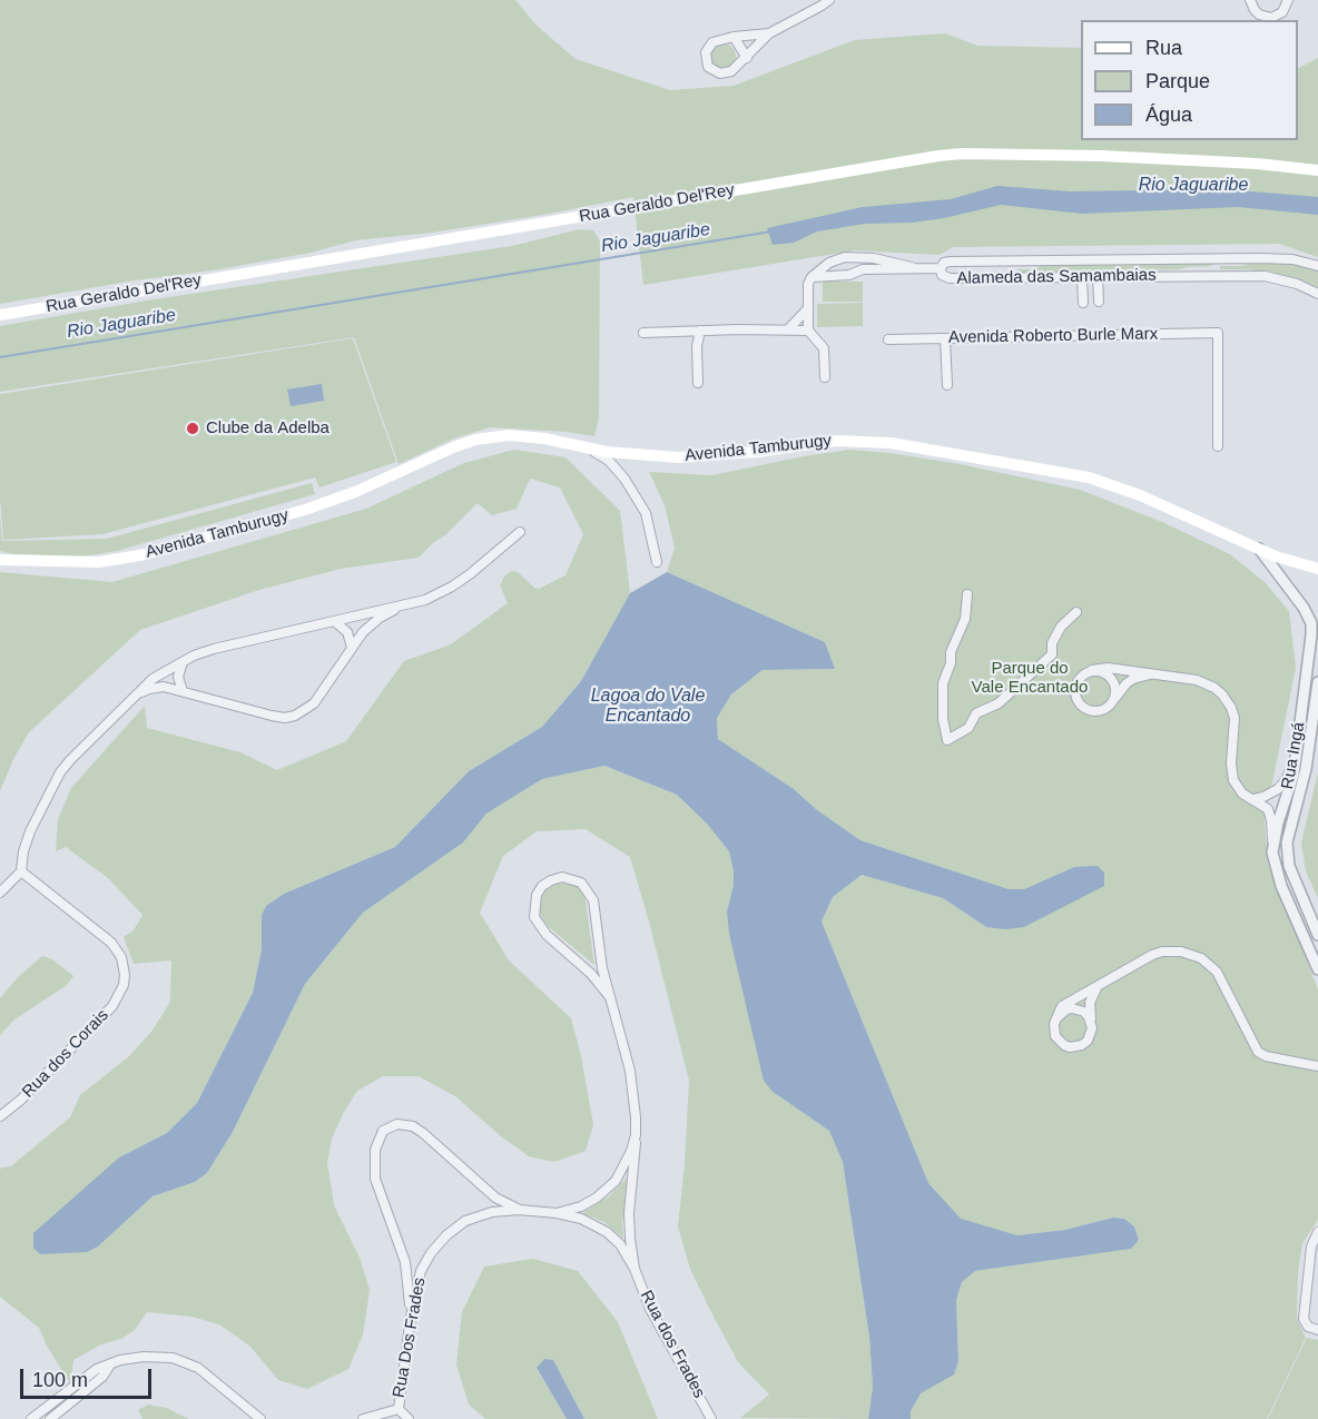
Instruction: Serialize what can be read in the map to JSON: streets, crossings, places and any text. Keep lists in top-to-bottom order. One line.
{"streets":{"main road":["Rua Geraldo Del'Rey","Avenida Tamburugy"],"street":["Alameda das Samambaias","Avenida Roberto Burle Marx","Rua Ingá","Rua dos Corais","Rua Dos Frades","Rua dos Frades"]},"crossings":[["Avenida Tamburugy","Rua Ingá"],["Rua Dos Frades","Rua dos Frades"]],"water":["Rio Jaguaribe","Lagoa do Vale Encantado"],"parks":["Parque do Vale Encantado"],"places":["Clube da Adelba"],"legend":["Rua","Parque","Água"],"scale_bar":"100 m"}
